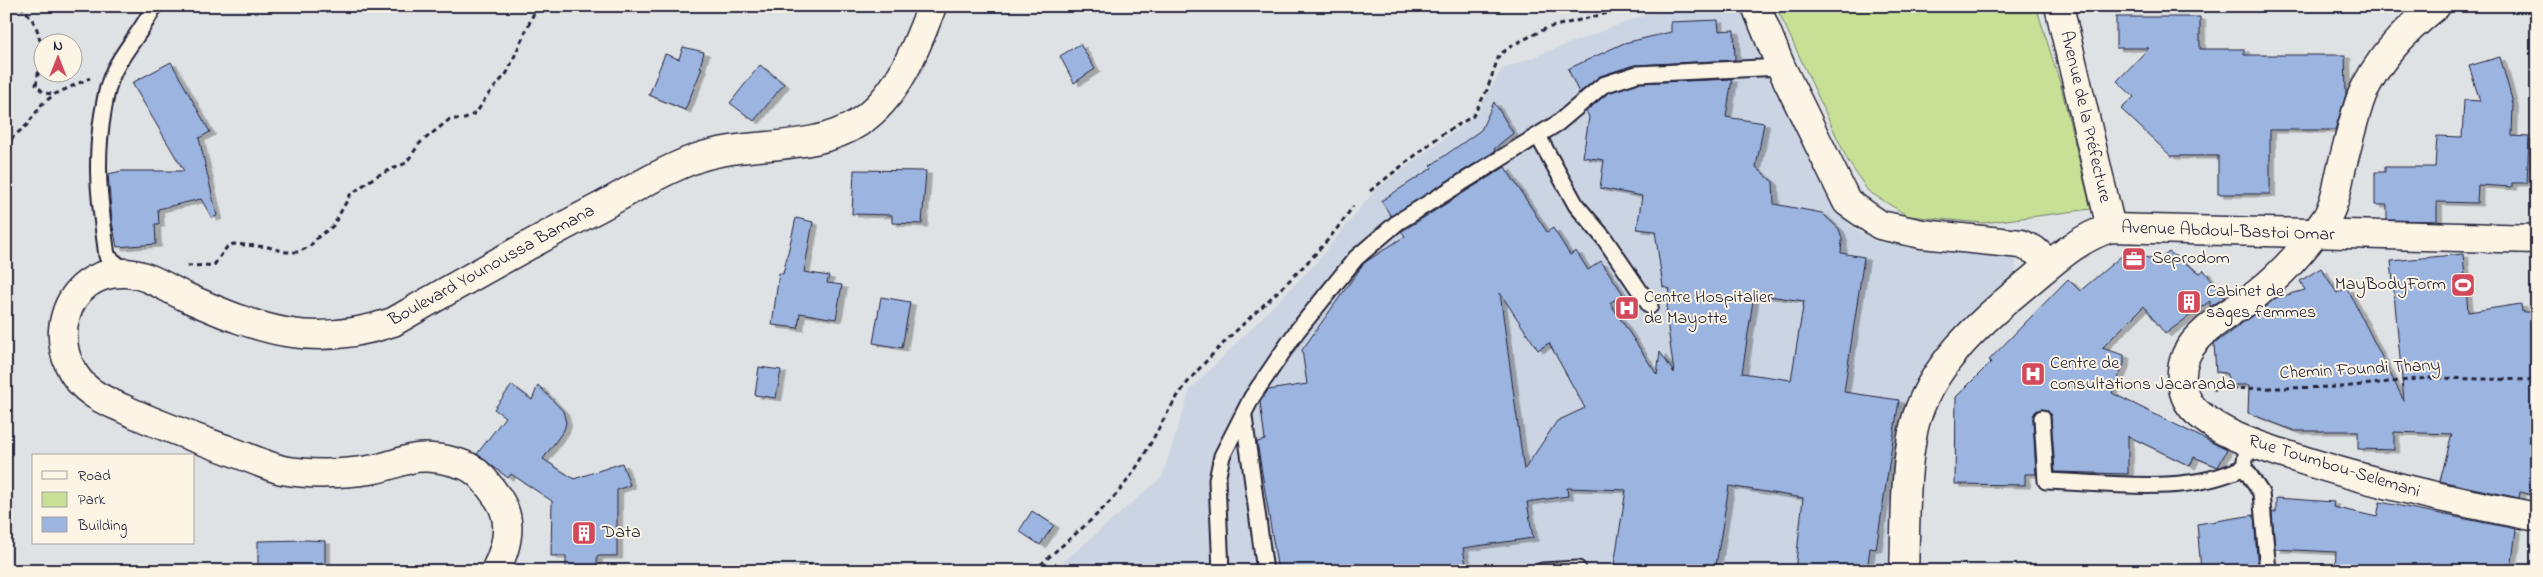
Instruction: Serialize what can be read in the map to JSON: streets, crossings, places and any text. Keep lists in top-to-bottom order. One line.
{"streets":{"street":["Avenue de la Préfecture","Avenue Abdoul-Bastoi Omar","Boulevard Younoussa Bamana","Rue Toumbou-Selemani"],"path":["Chemin Foundi Thany"]},"crossings":[["Avenue de la Préfecture","Avenue Abdoul-Bastoi Omar"],["Chemin Foundi Thany","Rue Toumbou-Selemani"]],"places":{"office":["Seprodom"],"sports":["MayBodyForm"],"building":["Cabinet de sages femmes","Data"],"hospital":["Centre Hospitalier de Mayotte","Centre de consultations Jacaranda"]},"legend":["Road","Park","Building"],"north":"top"}
